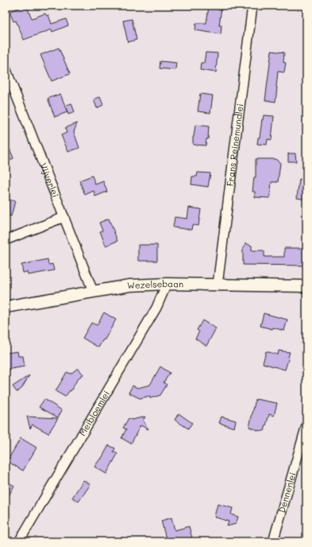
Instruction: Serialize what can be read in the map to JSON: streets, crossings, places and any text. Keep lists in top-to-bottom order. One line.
{"streets":{"street":["Frans Reinemundlei","Vijverlei","Wezelsebaan","Meibloemlei","Dennenlei"]},"crossings":[["Frans Reinemundlei","Wezelsebaan"],["Vijverlei","Wezelsebaan"],["Wezelsebaan","Meibloemlei"]]}
